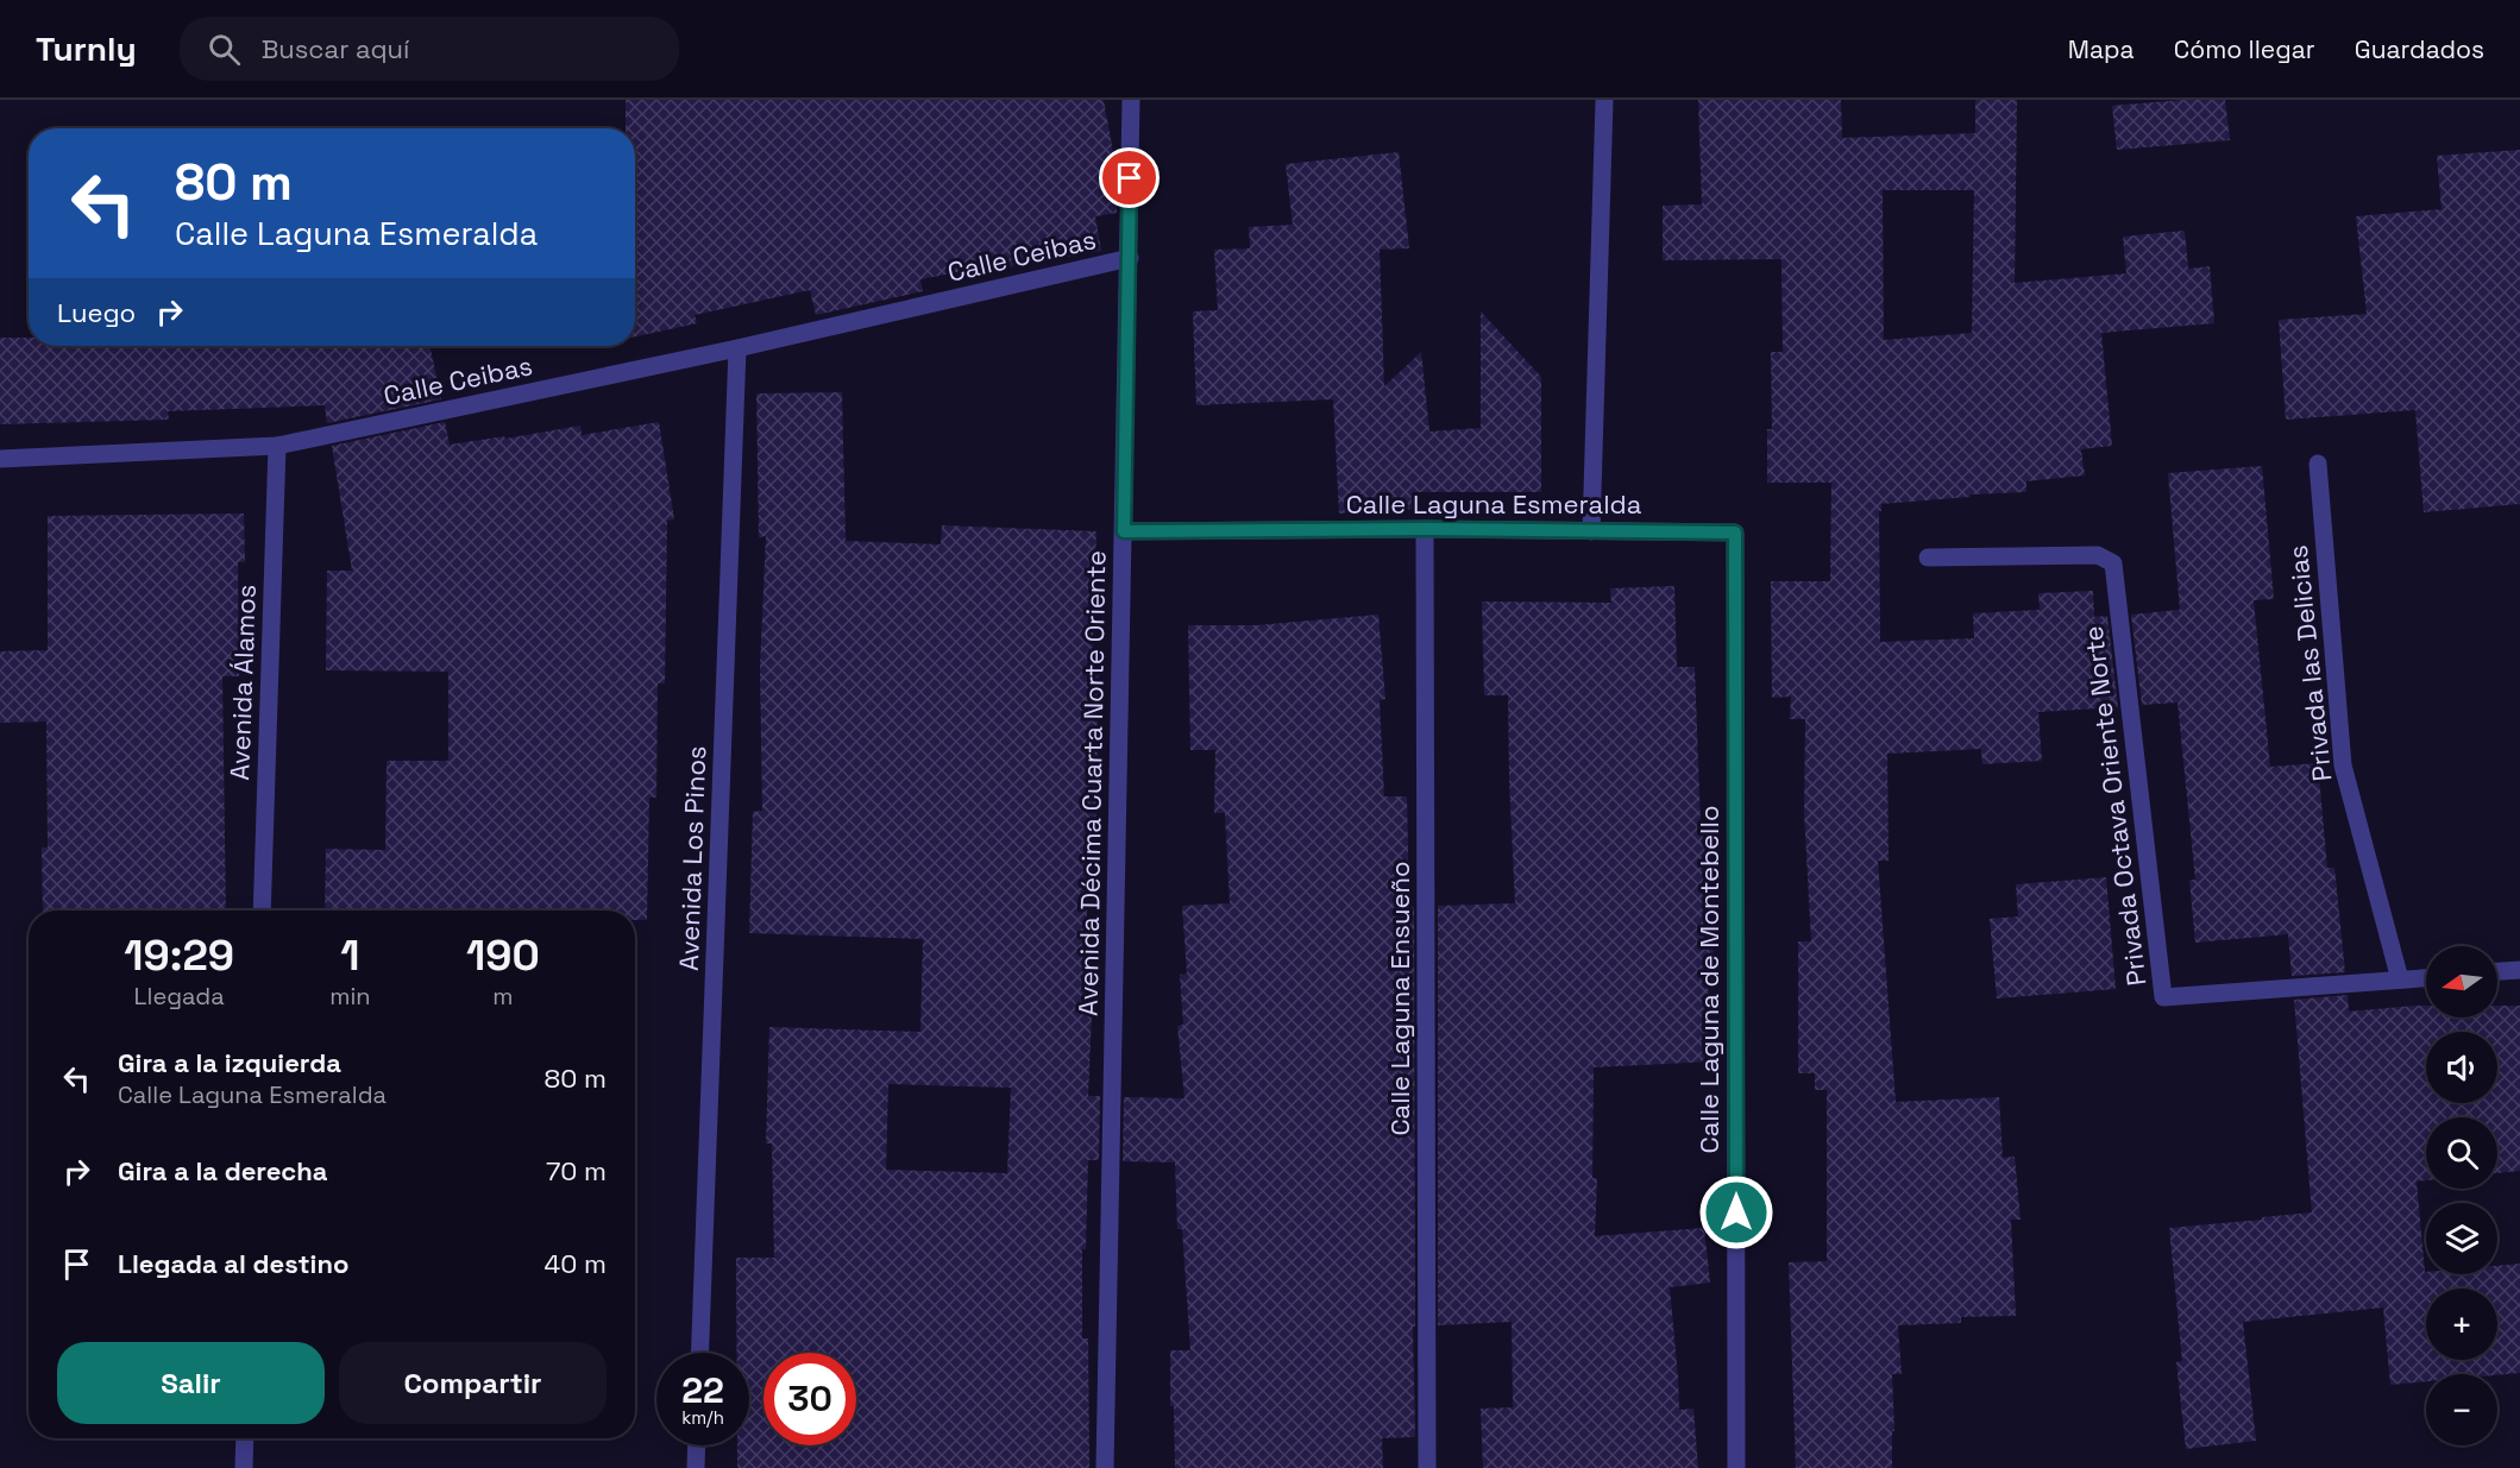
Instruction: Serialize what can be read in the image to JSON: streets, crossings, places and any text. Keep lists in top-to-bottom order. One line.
{"streets":{"street":["Calle Ceibas","Calle Laguna Esmeralda","Privada las Delicias","Avenida Álamos","Avenida Décima Cuarta Norte Oriente","Privada Octava Oriente Norte","Avenida Los Pinos","Calle Laguna de Montebello","Calle Laguna Ensueño"]},"crossings":[["Calle Ceibas","Avenida Álamos"],["Calle Ceibas","Avenida Décima Cuarta Norte Oriente"],["Calle Ceibas","Avenida Los Pinos"],["Calle Laguna Esmeralda","Avenida Décima Cuarta Norte Oriente"],["Calle Laguna Esmeralda","Calle Laguna de Montebello"],["Calle Laguna Esmeralda","Calle Laguna Ensueño"],["Privada las Delicias","Privada Octava Oriente Norte"]],"north":"left","page":{"header":"Turnly","search":"Buscar aquí","nav":["Mapa","Cómo llegar","Guardados"],"turn":["80 m","Calle Laguna Esmeralda"],"then":"Luego","eta":["19:29","Llegada","1","min","190","m"],"map_buttons":["+","−"],"list":[{"name":"Gira a la izquierda","note":"Calle Laguna Esmeralda","value":"80 m"},{"name":"Gira a la derecha","value":"70 m"},{"name":"Llegada al destino","value":"40 m"}],"buttons":["Salir","Compartir"],"speed":"22 km/h","limit":"30"}}
